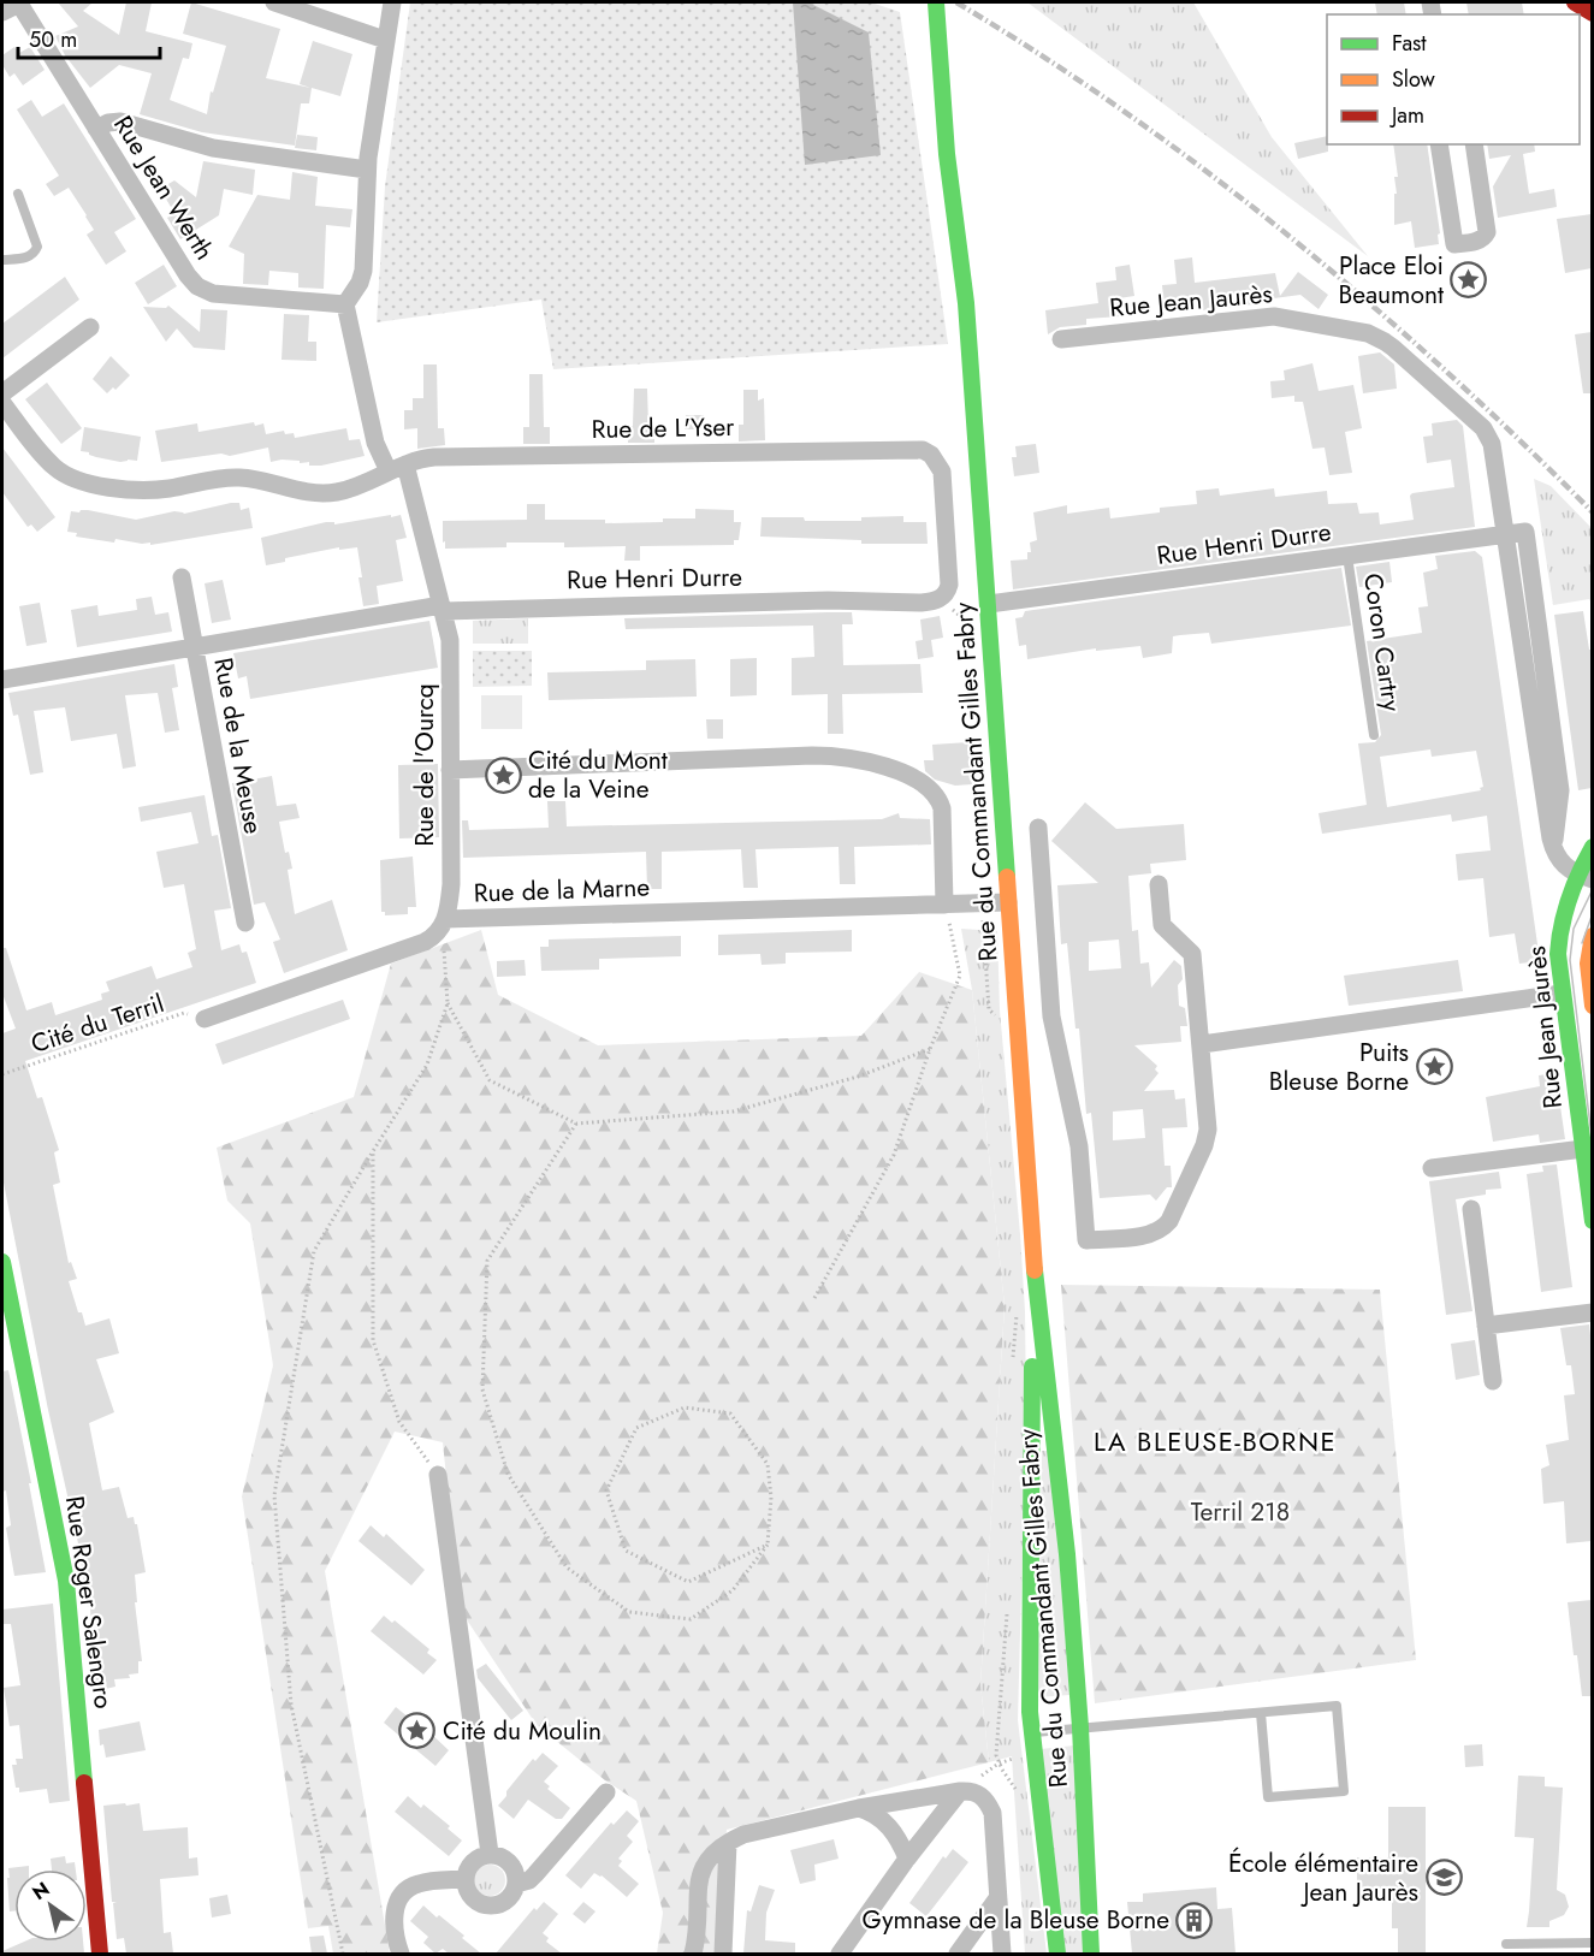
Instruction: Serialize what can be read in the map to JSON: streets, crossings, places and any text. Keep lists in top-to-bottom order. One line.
{"streets":{"street":["Rue Jean Werth","Rue Jean Jaurès","Rue de L'Yser","Rue Henri Durre","Rue de la Meuse","Rue de l'Ourcq","Rue du Commandant Gilles Fabry","Rue de la Marne","Rue Roger Salengro"],"lane":["Coron Cartry"],"path":["Cité du Terril"]},"crossings":[["Rue Jean Jaurès","Rue Henri Durre"],["Rue de L'Yser","Rue Henri Durre"],["Rue de L'Yser","Rue de l'Ourcq"],["Rue Henri Durre","Coron Cartry"],["Rue Henri Durre","Rue de la Meuse"],["Rue Henri Durre","Rue de l'Ourcq"],["Rue Henri Durre","Rue du Commandant Gilles Fabry"],["Rue de l'Ourcq","Rue de la Marne"],["Rue du Commandant Gilles Fabry","Rue de la Marne"],["Rue de la Marne","Cité du Terril"]],"districts":["LA BLEUSE-BORNE"],"parks":["Terril 218"],"places":{"place":["Place Eloi Beaumont","Cité du Mont de la Veine","Puits Bleuse Borne","Cité du Moulin"],"school or university":["École élémentaire Jean Jaurès"],"building":["Gymnase de la Bleuse Borne"]},"legend":["Fast","Slow","Jam"],"scale_bar":"50 m","north":"top left"}
